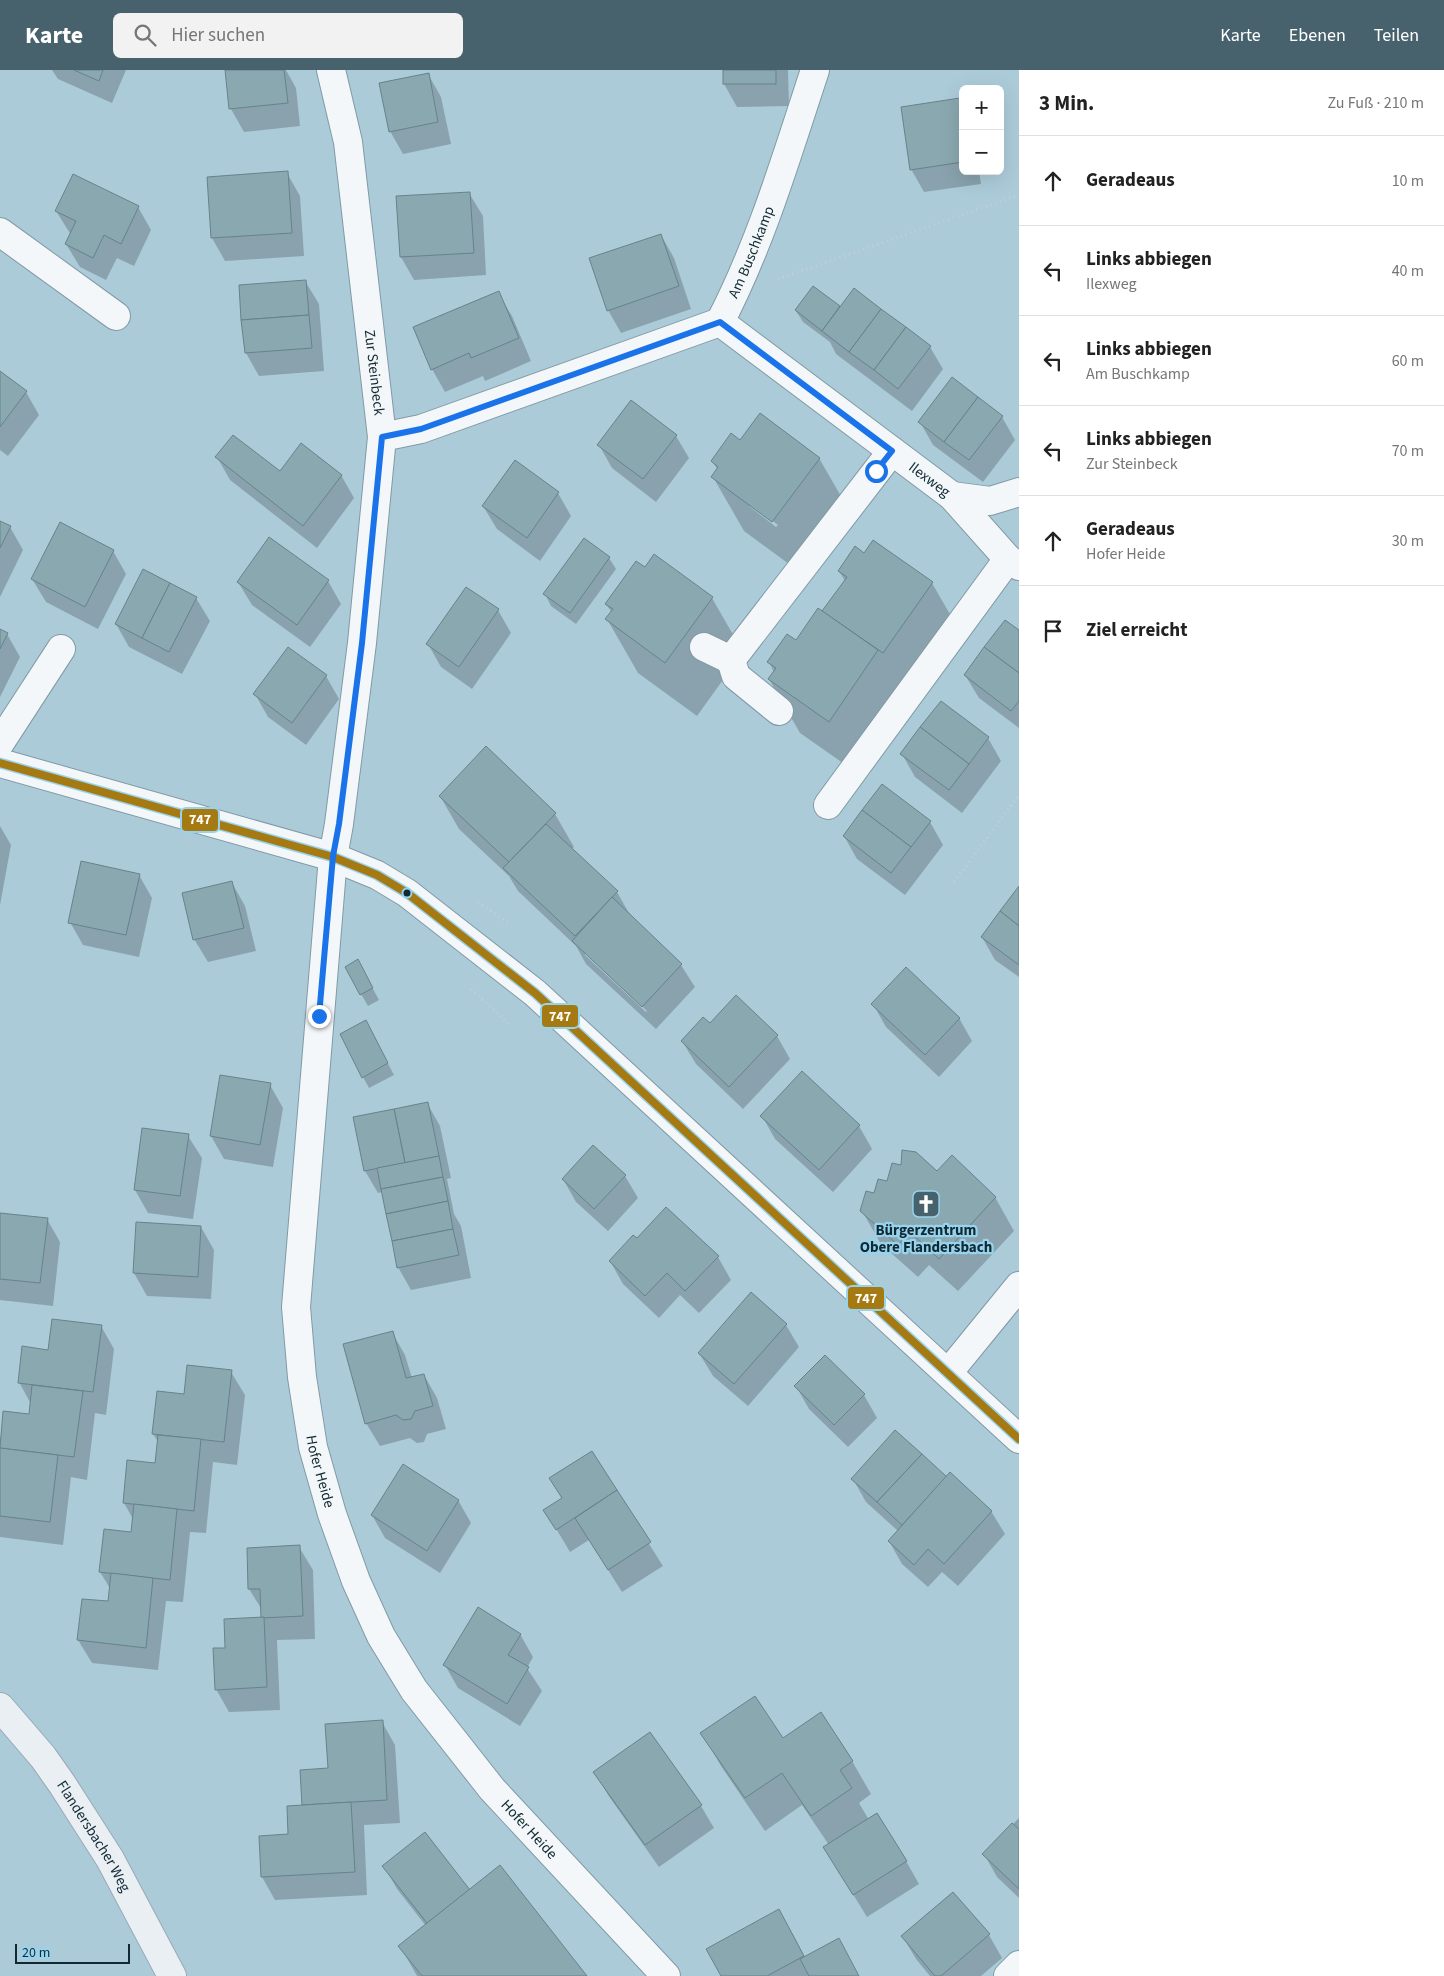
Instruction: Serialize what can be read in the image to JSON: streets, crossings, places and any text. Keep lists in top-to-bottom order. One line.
{"streets":{"main road":["Flandersbacher Weg"],"street":["Am Buschkamp","Zur Steinbeck","Ilexweg","Hofer Heide"]},"crossings":[["Am Buschkamp","Ilexweg"],["Zur Steinbeck","Hofer Heide"]],"places":{"church":["Bürgerzentrum Obere Flandersbach"]},"lines":["transit line 747"],"scale_bar":"20 m","page":{"header":"Karte","search":"Hier suchen","nav":["Karte","Ebenen","Teilen"],"heading":["3 Min.","Zu Fuß · 210 m"],"map_buttons":["+","−"],"list":[["Geradeaus","10 m"],["Links abbiegen","Ilexweg","40 m"],["Links abbiegen","Am Buschkamp","60 m"],["Links abbiegen","Zur Steinbeck","70 m"],["Geradeaus","Hofer Heide","30 m"],"Ziel erreicht"],"scale":"20 m"}}
